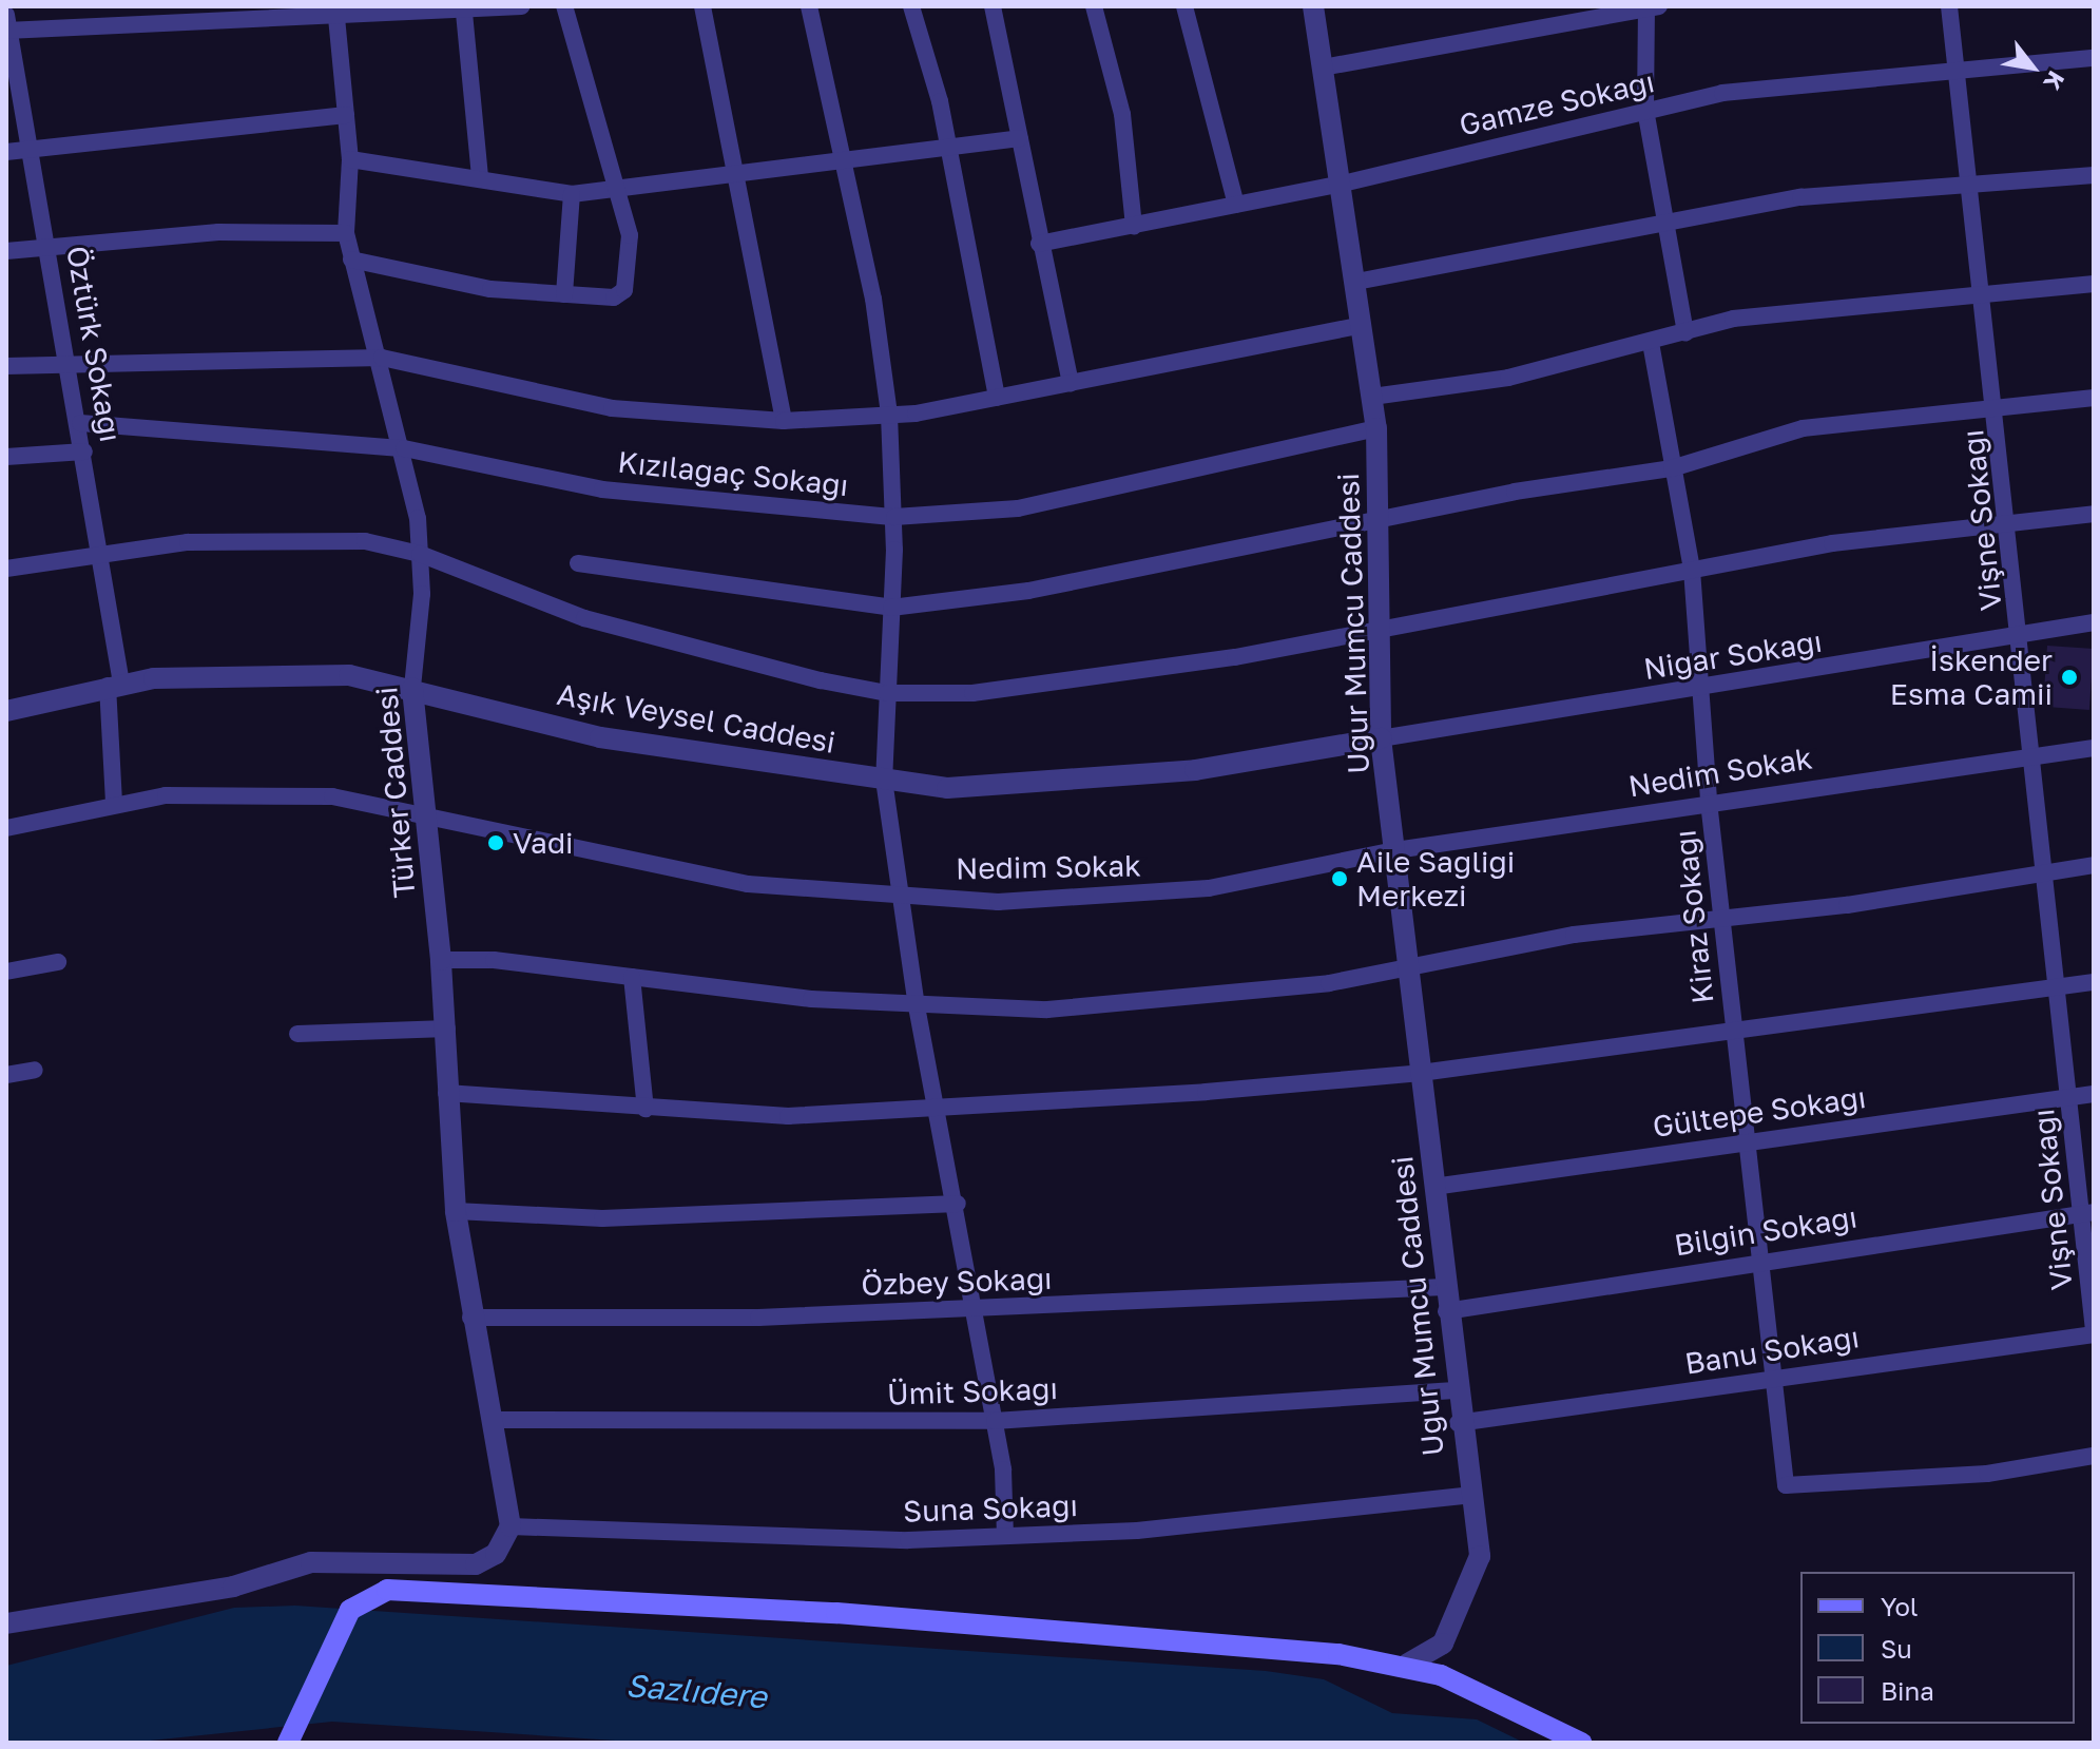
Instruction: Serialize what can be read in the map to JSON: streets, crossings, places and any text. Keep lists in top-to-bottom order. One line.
{"streets":{"street":["Gamze Sokağı","Öztürk Sokağı","Kızılağaç Sokağı","Vişne Sokağı","Uğur Mumcu Caddesi","Nigar Sokağı","Aşık Veysel Caddesi","Nedim Sokak","Türker Caddesi","Kiraz Sokağı","Gültepe Sokağı","Bilgin Sokağı","Özbey Sokağı","Banu Sokağı","Ümit Sokağı","Suna Sokağı"]},"crossings":[["Gamze Sokağı","Vişne Sokağı"],["Gamze Sokağı","Uğur Mumcu Caddesi"],["Öztürk Sokağı","Kızılağaç Sokağı"],["Öztürk Sokağı","Aşık Veysel Caddesi"],["Öztürk Sokağı","Nedim Sokak"],["Kızılağaç Sokağı","Uğur Mumcu Caddesi"],["Kızılağaç Sokağı","Türker Caddesi"],["Vişne Sokağı","Nigar Sokağı"],["Vişne Sokağı","Nedim Sokak"],["Vişne Sokağı","Gültepe Sokağı"],["Vişne Sokağı","Bilgin Sokağı"],["Vişne Sokağı","Banu Sokağı"],["Uğur Mumcu Caddesi","Nigar Sokağı"],["Uğur Mumcu Caddesi","Aşık Veysel Caddesi"],["Uğur Mumcu Caddesi","Nedim Sokak"],["Uğur Mumcu Caddesi","Gültepe Sokağı"],["Uğur Mumcu Caddesi","Bilgin Sokağı"],["Uğur Mumcu Caddesi","Özbey Sokağı"],["Uğur Mumcu Caddesi","Banu Sokağı"],["Uğur Mumcu Caddesi","Ümit Sokağı"],["Uğur Mumcu Caddesi","Suna Sokağı"],["Nigar Sokağı","Aşık Veysel Caddesi"],["Nigar Sokağı","Kiraz Sokağı"],["Aşık Veysel Caddesi","Türker Caddesi"],["Nedim Sokak","Türker Caddesi"],["Nedim Sokak","Kiraz Sokağı"],["Türker Caddesi","Özbey Sokağı"],["Türker Caddesi","Ümit Sokağı"],["Türker Caddesi","Suna Sokağı"],["Kiraz Sokağı","Gültepe Sokağı"],["Kiraz Sokağı","Bilgin Sokağı"],["Kiraz Sokağı","Banu Sokağı"]],"water":["Sazlıdere"],"places":["İskender Esma Camii","Vadi","Aile Sağliği Merkezi"],"legend":["Yol","Su","Bina"],"north":"bottom right"}
